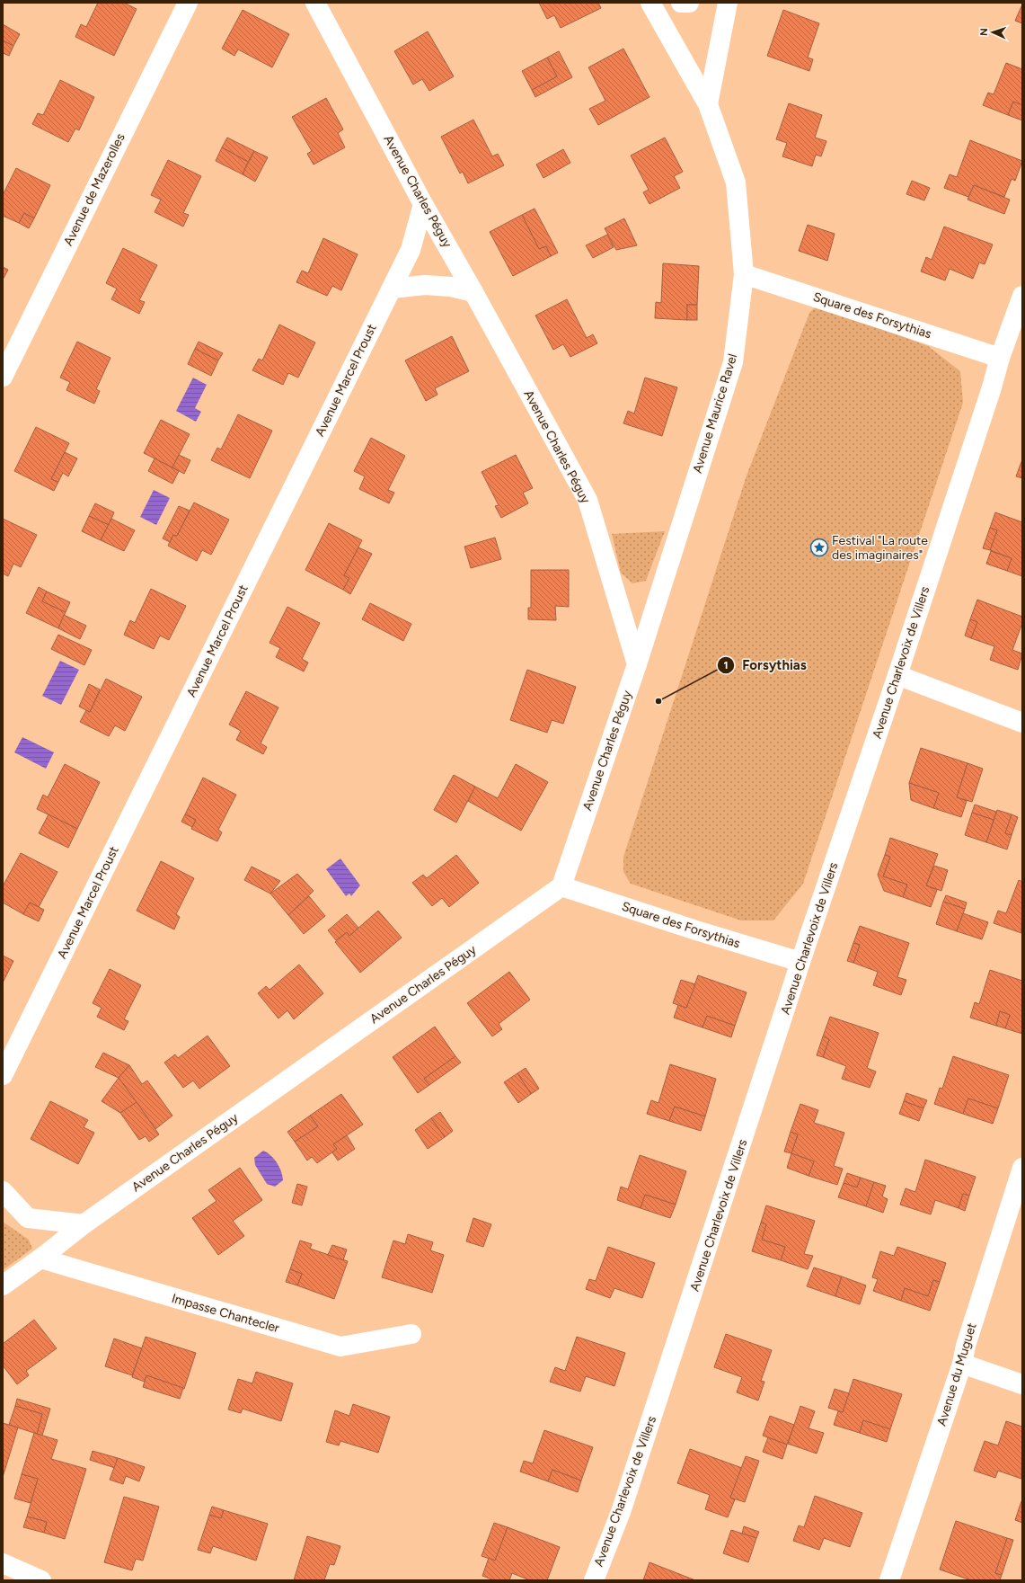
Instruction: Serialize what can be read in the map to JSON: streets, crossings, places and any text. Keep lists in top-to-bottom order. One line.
{"streets":{"street":["Avenue de Mazerolles","Avenue Charles Péguy","Square des Forsythias","Avenue Marcel Proust","Avenue Maurice Ravel","Avenue Charlevoix de Villers","Impasse Chantecler","Avenue du Muguet"]},"crossings":[["Avenue Charles Péguy","Square des Forsythias"],["Avenue Charles Péguy","Avenue Marcel Proust"],["Avenue Charles Péguy","Avenue Maurice Ravel"],["Avenue Charles Péguy","Impasse Chantecler"],["Square des Forsythias","Avenue Maurice Ravel"],["Square des Forsythias","Avenue Charlevoix de Villers"]],"places":{"place":["Festival \"La route des imaginaires\""],"other":["Forsythias"]},"north":"left"}
